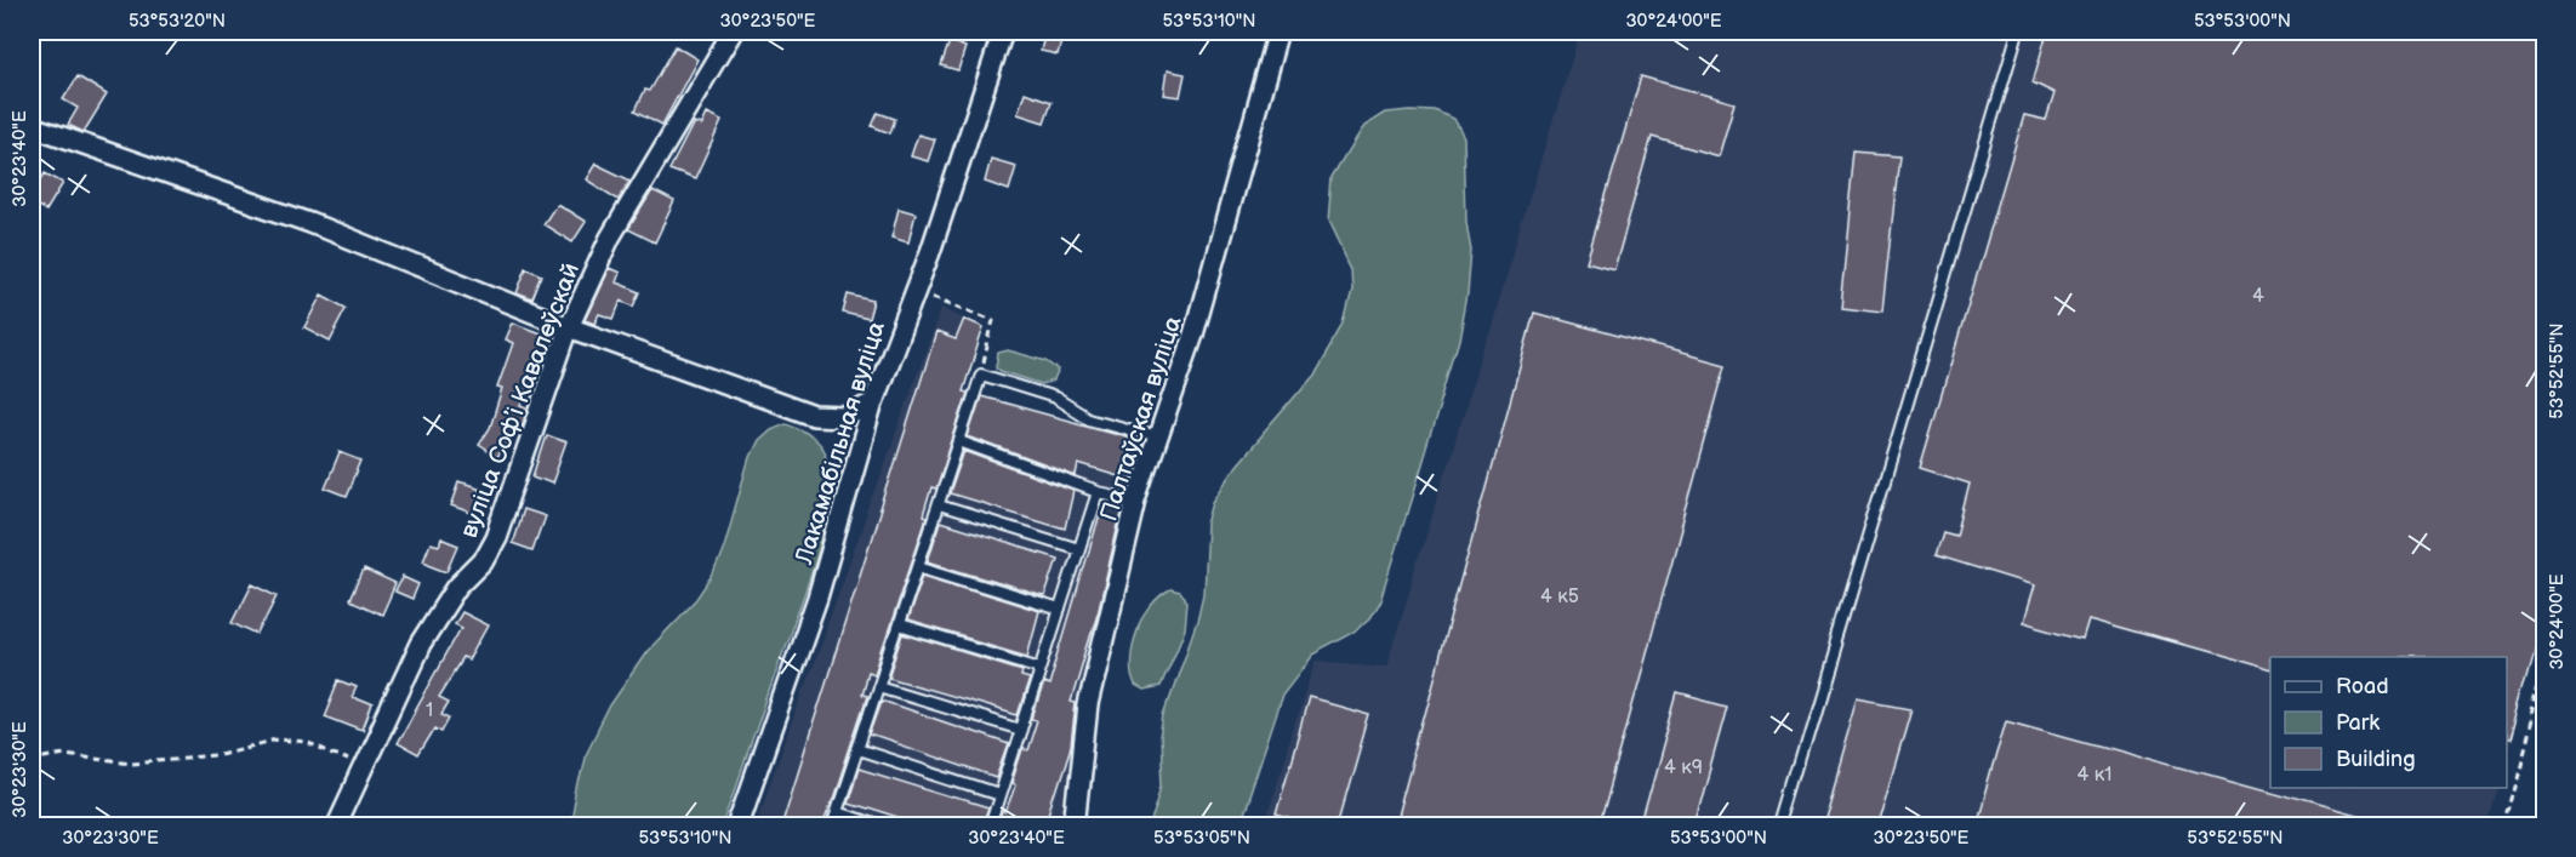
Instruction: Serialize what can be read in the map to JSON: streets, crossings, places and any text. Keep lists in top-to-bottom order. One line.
{"streets":{"street":["вуліца Софʼі Кавалеўскай","Палтаўская вуліца","Лакамабільная вуліца"]},"house_numbers":["4","4 к5","1","4 к9","4 к1"],"legend":["Road","Park","Building"],"coordinates":["53°53'20\"N","30°23'50\"E","53°53'10\"N","30°24'00\"E","53°53'00\"N","30°23'40\"E","53°52'55\"N","30°23'30\"E","53°53'05\"N"]}
